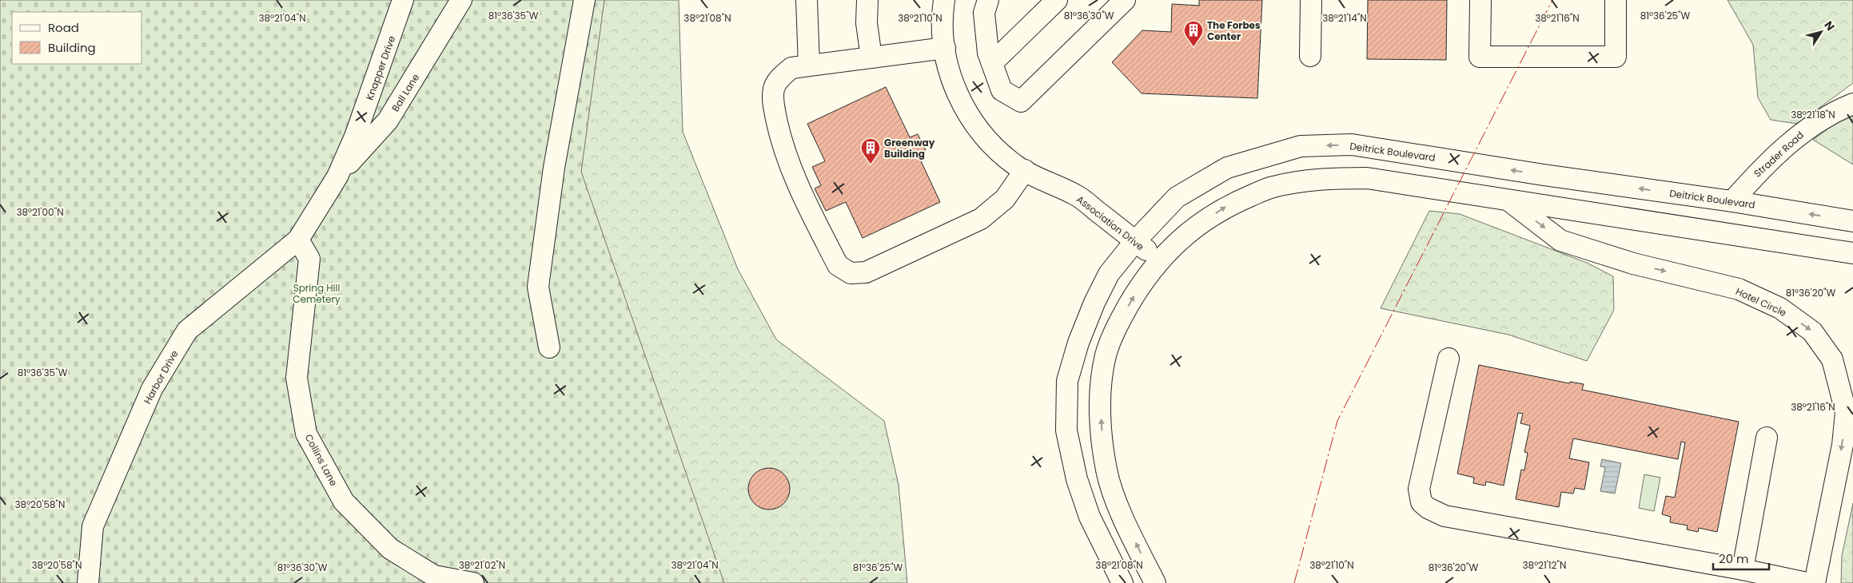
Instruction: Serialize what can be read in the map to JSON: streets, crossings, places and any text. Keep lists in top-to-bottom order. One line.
{"streets":{"street":["Knapper Drive","Ball Lane","Deitrick Boulevard","Strader Road","Association Drive","Hotel Circle","Harbor Drive","Collins Lane"]},"crossings":[["Knapper Drive","Ball Lane"],["Knapper Drive","Harbor Drive"],["Knapper Drive","Collins Lane"],["Deitrick Boulevard","Strader Road"],["Deitrick Boulevard","Association Drive"],["Harbor Drive","Collins Lane"]],"one_way":["Hotel Circle"],"parks":["Spring Hill Cemetery"],"places":{"building":["The Forbes Center","Greenway Building"]},"legend":["Road","Building"],"scale_bar":"20 m","north":"top right","coordinates":["81°36'35\"W","81°36'30\"W","81°36'25\"W","38°21'04\"N","38°21'08\"N","38°21'10\"N","38°21'14\"N","38°21'16\"N","38°21'18\"N","38°21'00\"N","81°36'20\"W","38°20'58\"N","38°21'02\"N","38°21'12\"N"]}
